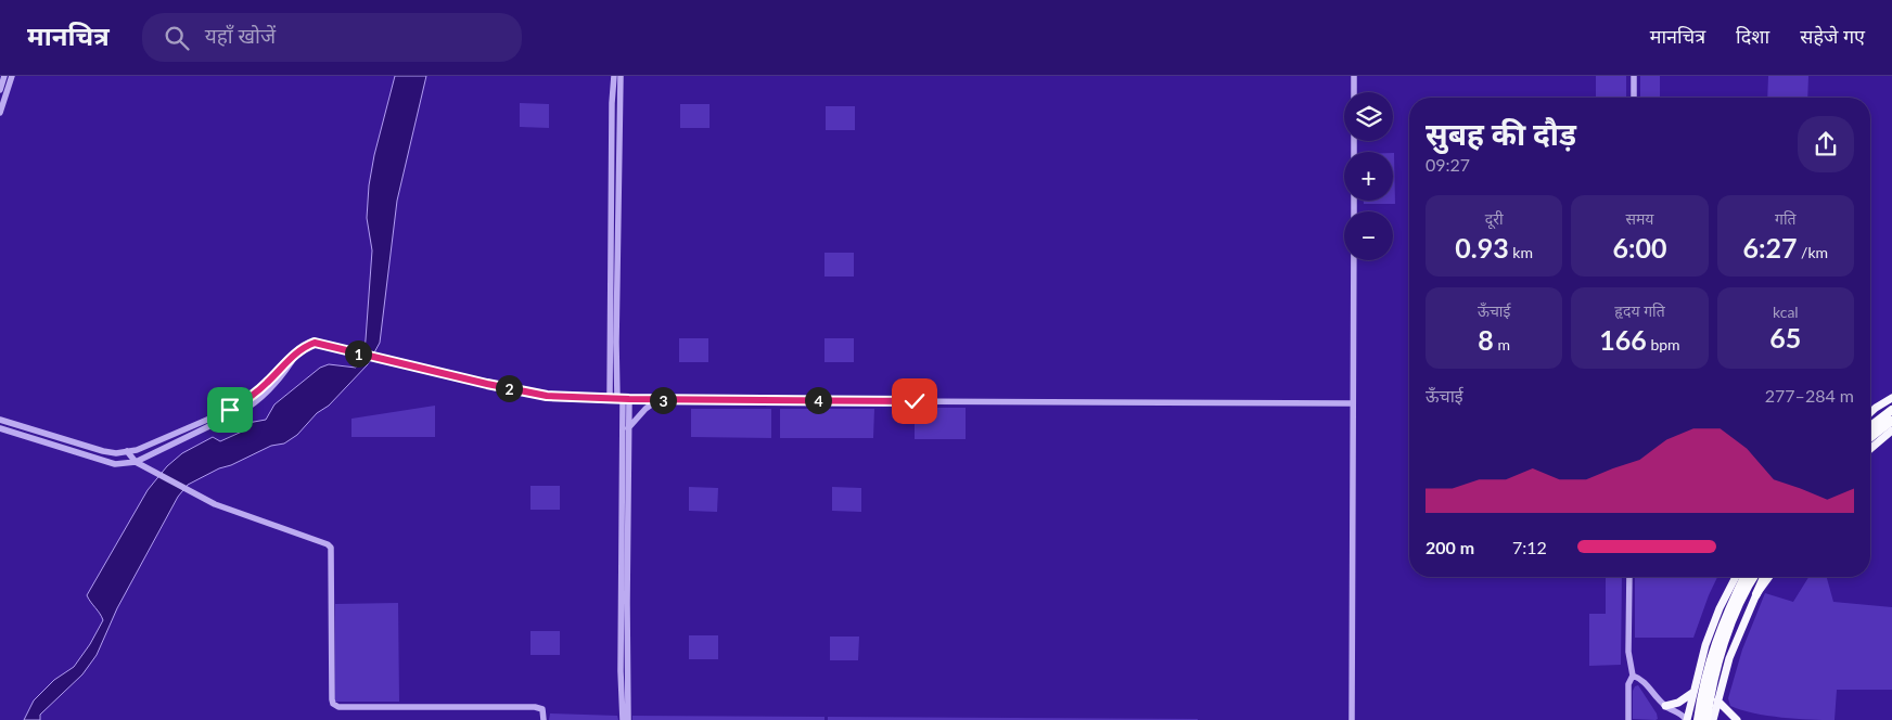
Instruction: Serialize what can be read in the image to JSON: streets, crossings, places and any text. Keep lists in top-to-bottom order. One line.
{"page":{"header":"मानचित्र","search":"यहाँ खोजें","nav":["मानचित्र","दिशा","सहेजे गए"],"map_buttons":["+","−"],"heading":["सुबह की दौड़","09:27"],"stats":[["दूरी","0.93 km"],["समय","6:00"],["गति","6:27 /km"],["ऊँचाई","8 m"],["हृदय गति","166 bpm"],["kcal","65"]],"pins":["1","2","3","4"],"chart":["ऊँचाई","277–284 m"],"list":[{"name":"200 m","note":"7:12"}]}}
